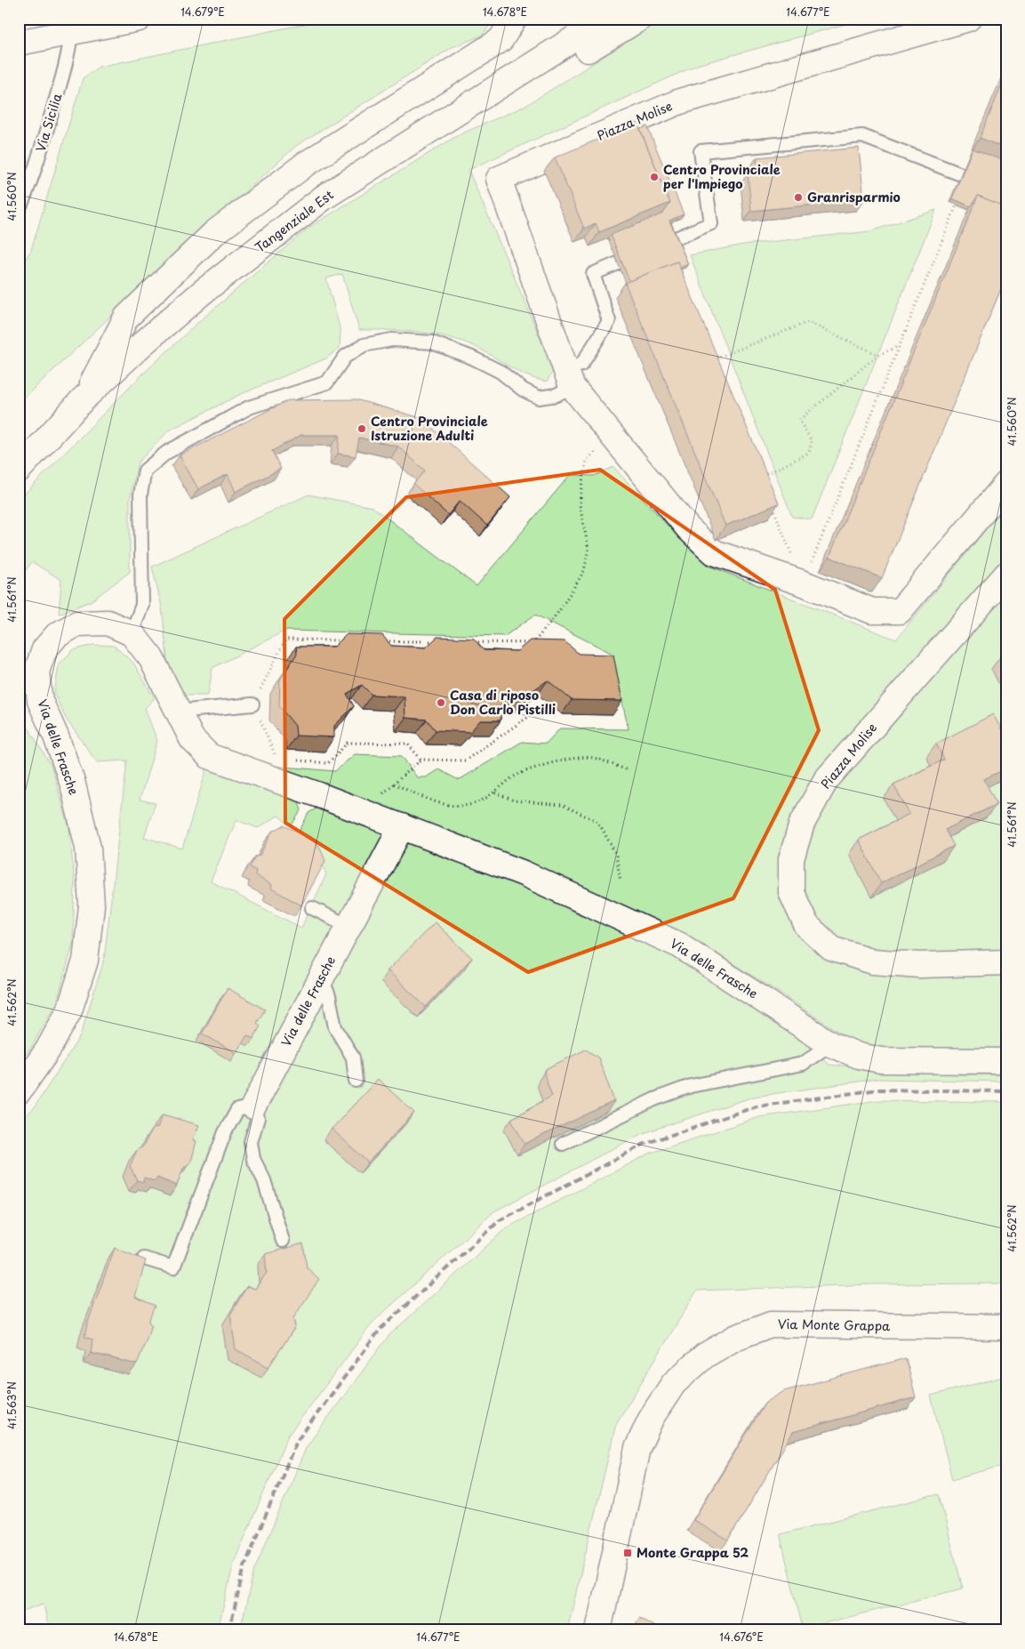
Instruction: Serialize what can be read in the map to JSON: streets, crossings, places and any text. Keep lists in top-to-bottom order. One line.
{"streets":{"street":["Piazza Molise","Tangenziale Est","Via delle Frasche","Via Monte Grappa"],"lane":["Via Sicilia"]},"places":{"other":["Centro Provinciale per l'Impiego","Granrisparmio","Centro Provinciale Istruzione Adulti","Casa di riposo Don Carlo Pistilli"],"transit":["Monte Grappa 52"]},"coordinates":["14.679°E","14.678°E","14.677°E","41.560°N","41.561°N","41.562°N","41.563°N","14.676°E"]}
